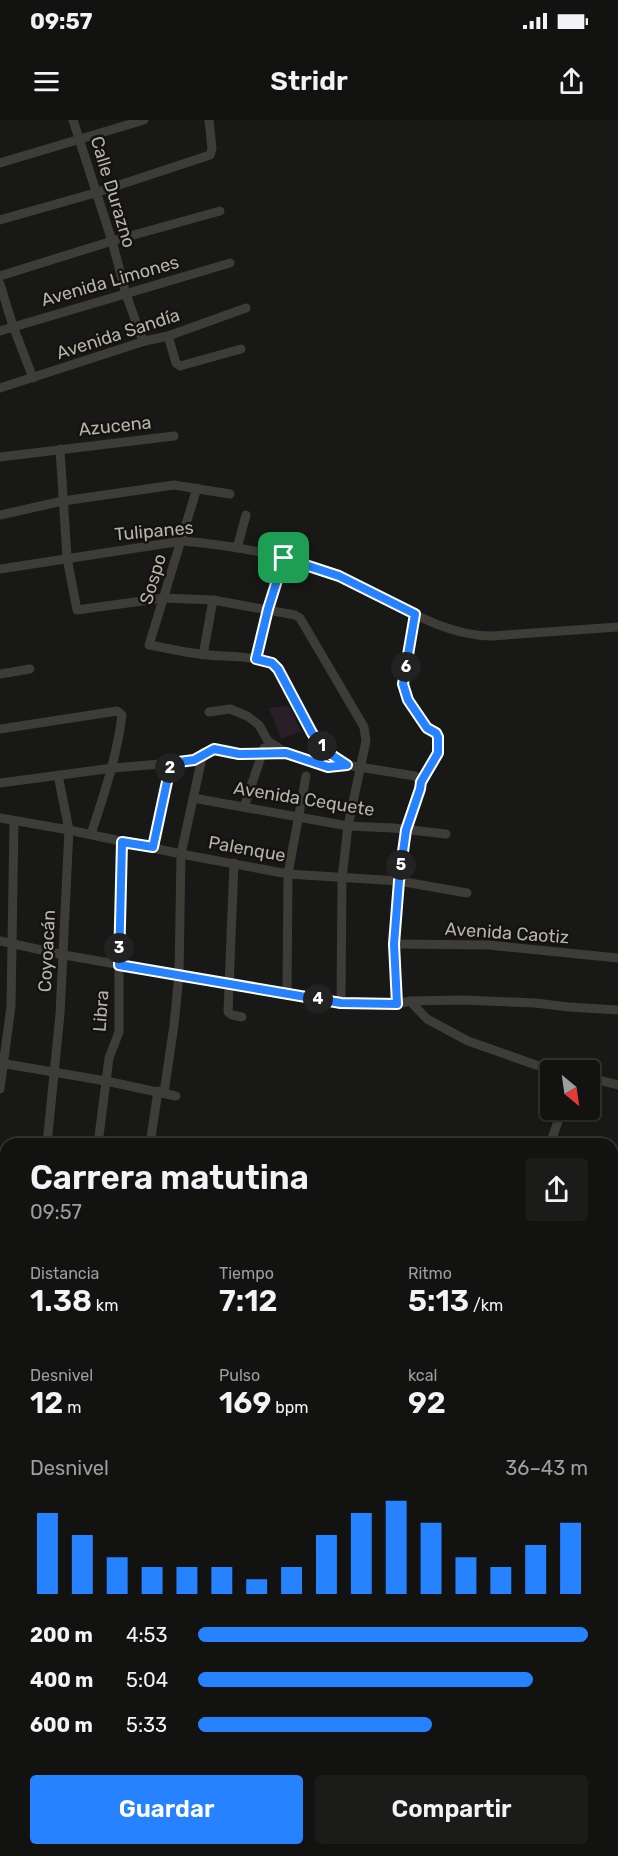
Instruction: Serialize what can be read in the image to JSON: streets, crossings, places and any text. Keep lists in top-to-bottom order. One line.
{"streets":{"street":["Calle Durazno","Avenida Limones","Avenida Sandía","Azucena","Tulipanes","Sospo","Avenida Cequete","Palenque","Avenida Caotiz","Coyoacán","Libra"]},"crossings":[["Calle Durazno","Avenida Limones"],["Calle Durazno","Avenida Sandía"],["Tulipanes","Sospo"],["Palenque","Coyoacán"],["Palenque","Libra"]],"north":"bottom right","page":{"status":"09:57","header":"Stridr","pins":["6","1","2","5","3","4"],"heading":["Carrera matutina","09:57"],"stats":[["Distancia","1.38 km"],["Tiempo","7:12"],["Ritmo","5:13 /km"],["Desnivel","12 m"],["Pulso","169 bpm"],["kcal","92"]],"chart":["Desnivel","36–43 m"],"list":[{"name":"200 m","note":"4:53"},{"name":"400 m","note":"5:04"},{"name":"600 m","note":"5:33"}],"buttons":["Guardar","Compartir"]}}
